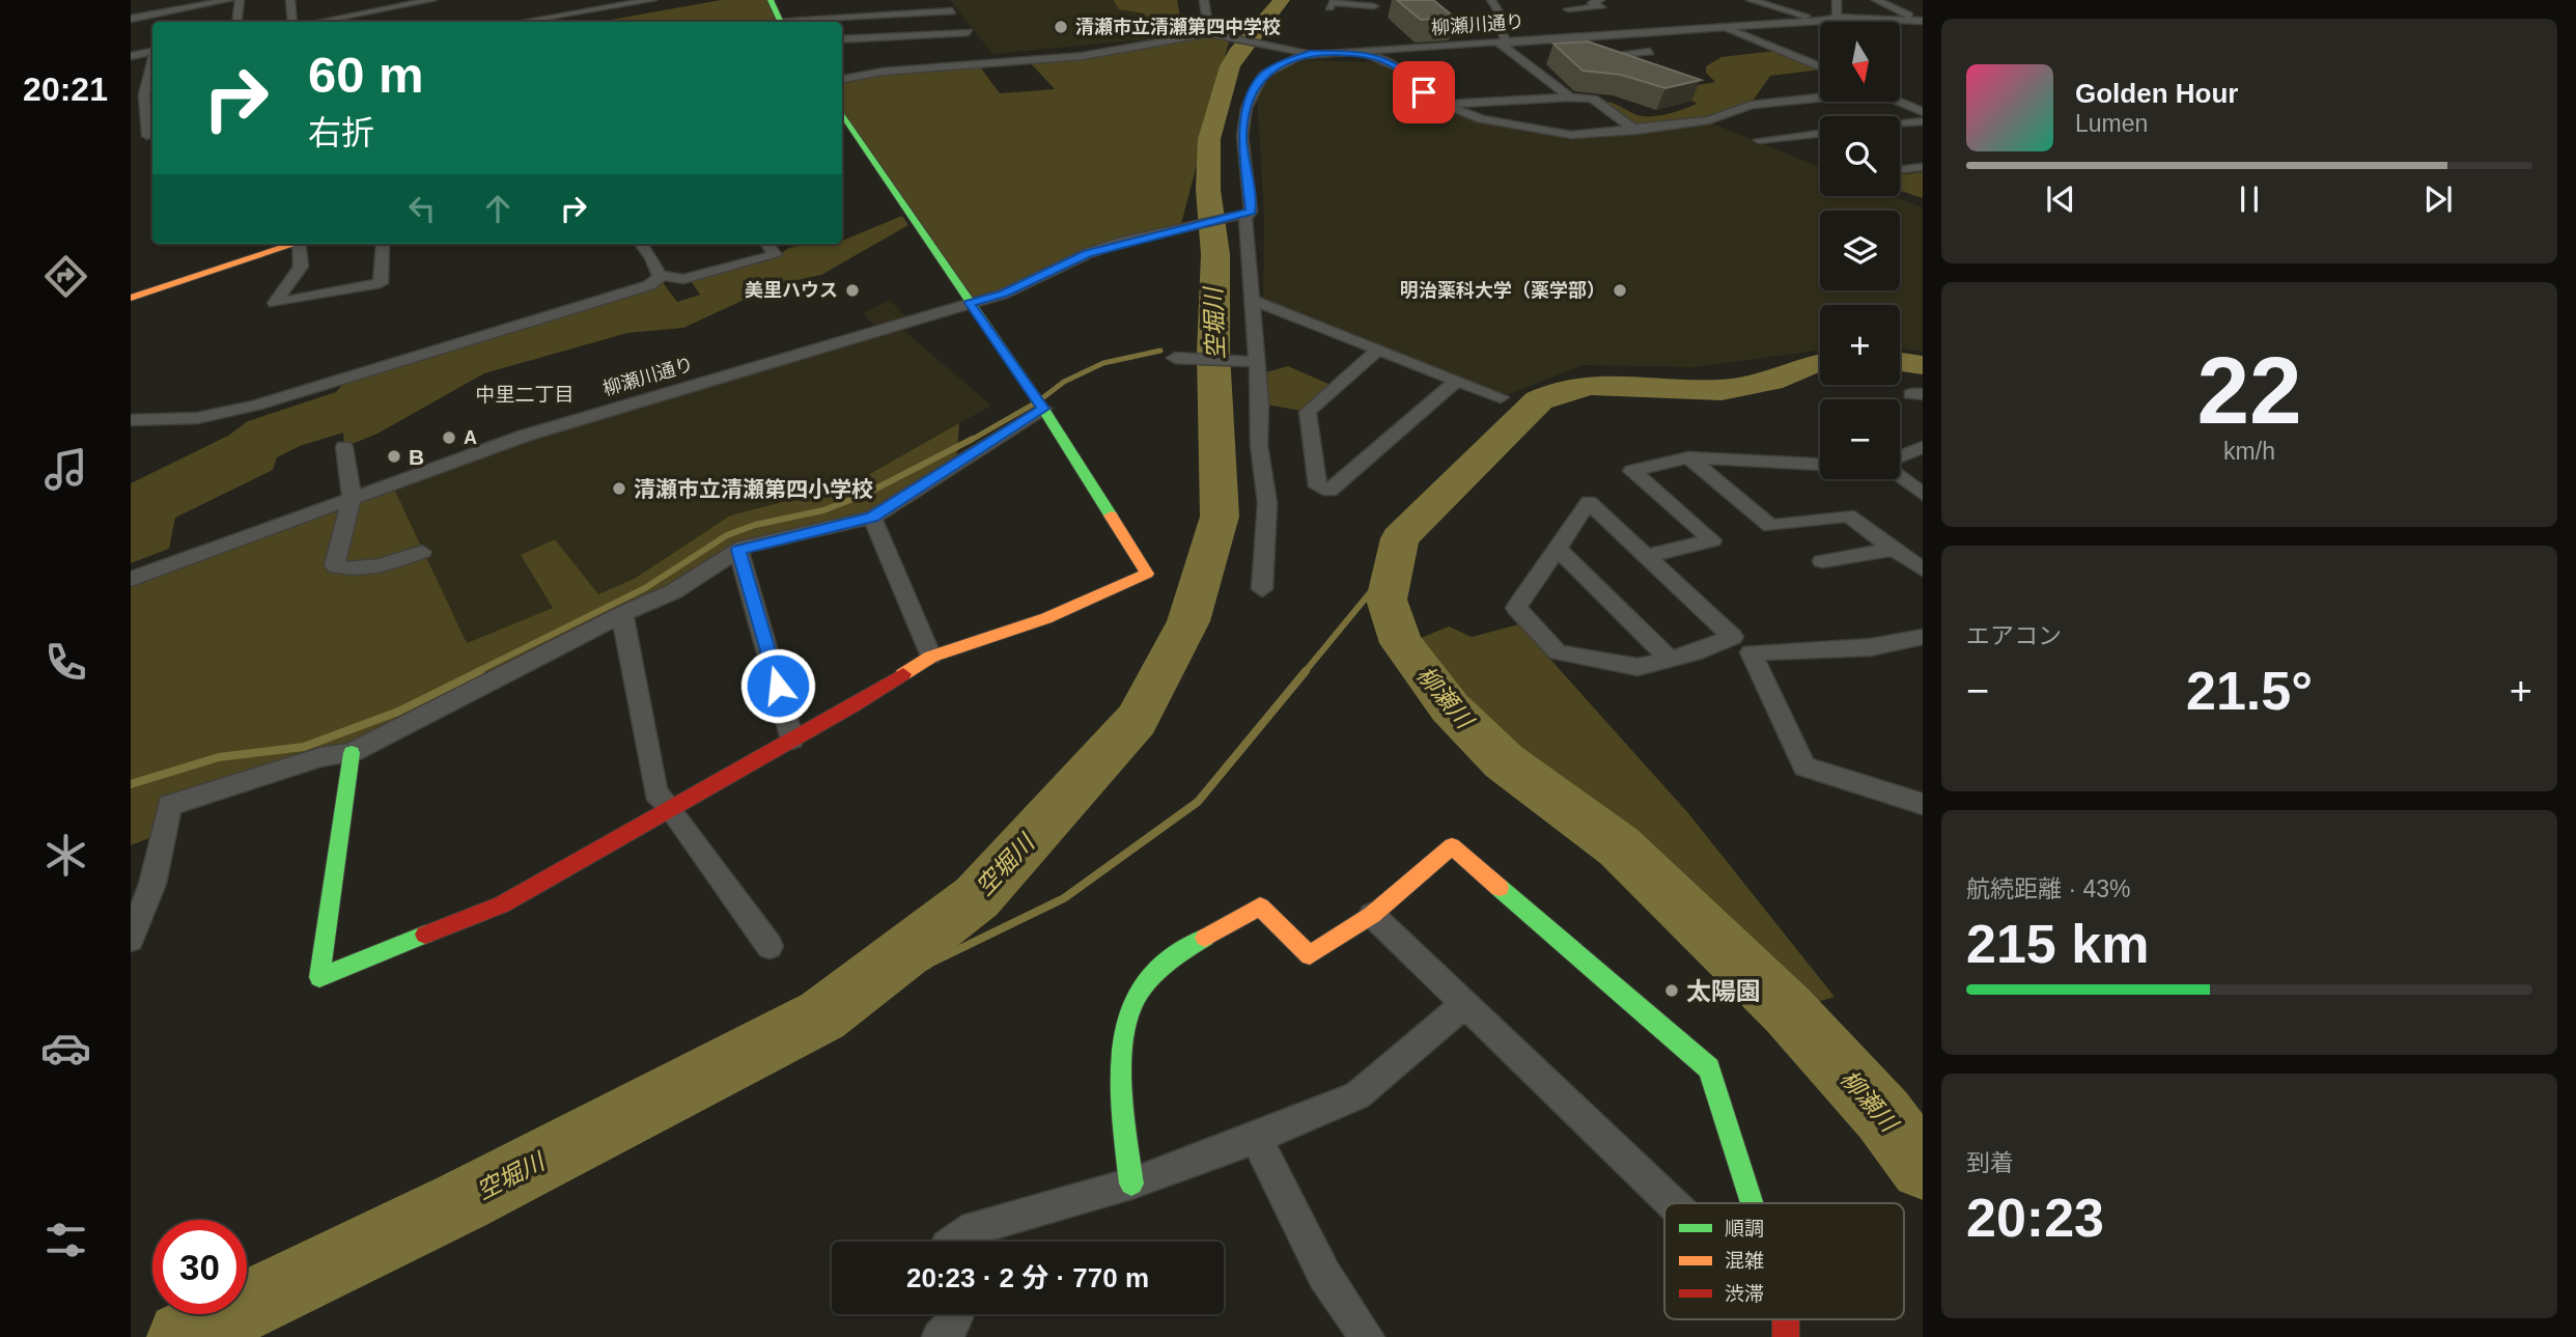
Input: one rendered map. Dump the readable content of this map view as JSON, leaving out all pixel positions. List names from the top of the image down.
{
  "streets": {
    "street": ["柳瀬川通り"]
  },
  "districts": ["中里二丁目"],
  "water": ["空堀川", "柳瀬川"],
  "places": [
    "清瀬市立清瀬第四中学校",
    "美里ハウス",
    "明治薬科大学（薬学部）",
    "A",
    "B",
    "清瀬市立清瀬第四小学校",
    "太陽園"
  ],
  "legend": ["順調", "混雑", "渋滞"],
  "north": "bottom",
  "page": {
    "tabs": "20:21",
    "map_buttons": ["+", "−"],
    "turn": ["60 m", "右折"],
    "song": ["Golden Hour", "Lumen"],
    "tile": [
      ["22", "km/h"],
      "エアコン",
      ["航続距離 · 43%", "215 km"],
      ["到着", "20:23"]
    ],
    "heat": ["−", "21.5°", "+"],
    "limit": "30",
    "trip": "20:23 · 2 分 · 770 m"
  }
}
